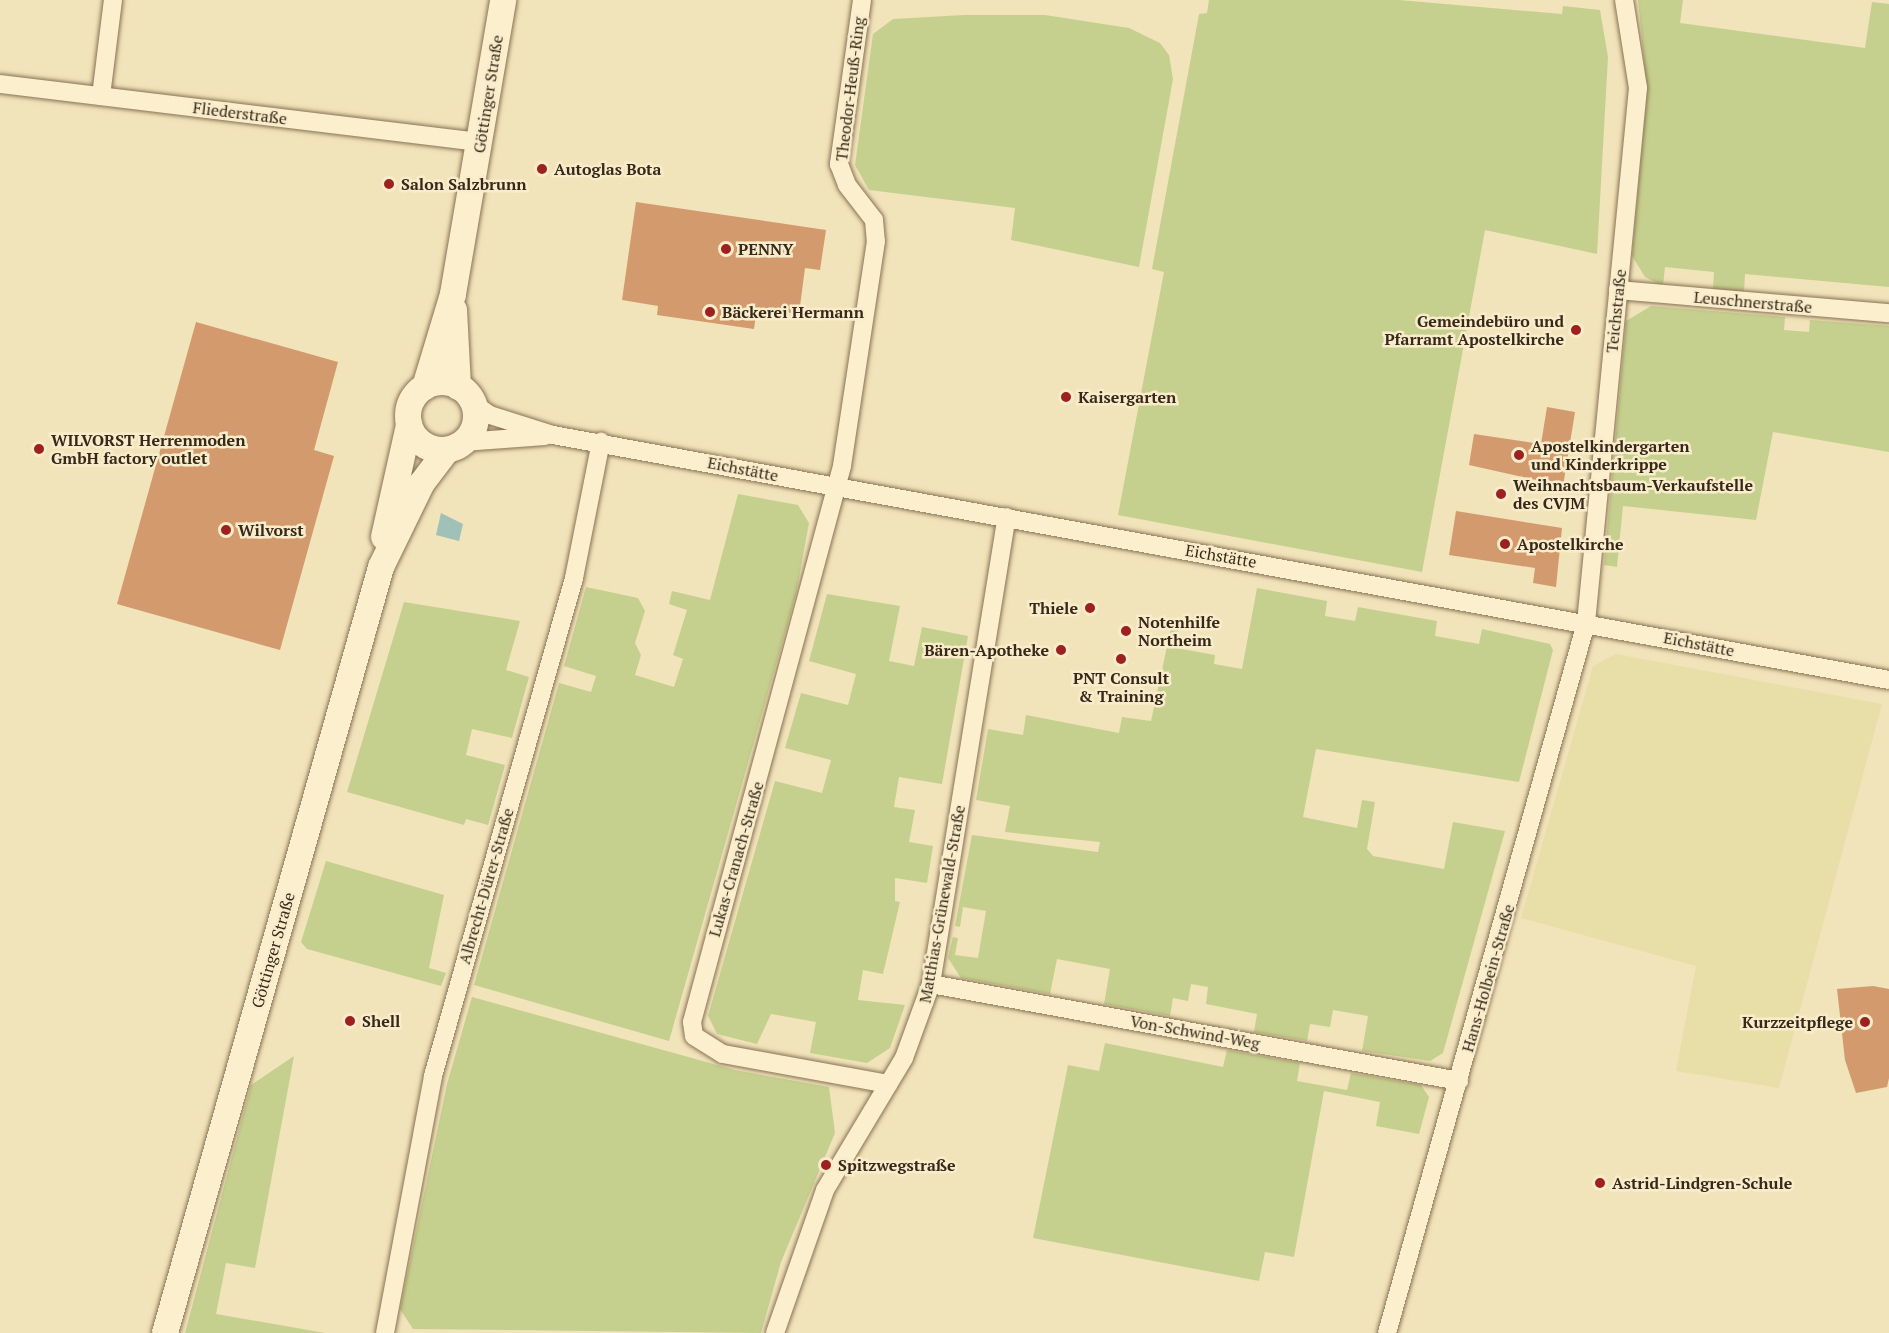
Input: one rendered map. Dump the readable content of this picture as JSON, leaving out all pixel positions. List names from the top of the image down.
{
  "streets": {
    "main road": ["Göttinger Straße"],
    "street": [
      "Theodor-Heuß-Ring",
      "Fliederstraße",
      "Leuschnerstraße",
      "Teichstraße",
      "Eichstätte",
      "Lukas-Cranach-Straße",
      "Albrecht-Dürer-Straße",
      "Matthias-Grünewald-Straße",
      "Hans-Holbein-Straße",
      "Von-Schwind-Weg"
    ]
  },
  "crossings": [
    ["Theodor-Heuß-Ring", "Eichstätte"],
    ["Theodor-Heuß-Ring", "Lukas-Cranach-Straße"],
    ["Göttinger Straße", "Fliederstraße"],
    ["Göttinger Straße", "Eichstätte"],
    ["Leuschnerstraße", "Teichstraße"],
    ["Teichstraße", "Eichstätte"],
    ["Teichstraße", "Hans-Holbein-Straße"],
    ["Eichstätte", "Lukas-Cranach-Straße"],
    ["Eichstätte", "Albrecht-Dürer-Straße"],
    ["Eichstätte", "Matthias-Grünewald-Straße"],
    ["Eichstätte", "Hans-Holbein-Straße"],
    ["Lukas-Cranach-Straße", "Matthias-Grünewald-Straße"],
    ["Matthias-Grünewald-Straße", "Von-Schwind-Weg"],
    ["Hans-Holbein-Straße", "Von-Schwind-Weg"]
  ],
  "places": [
    "Autoglas Bota",
    "Salon Salzbrunn",
    "PENNY",
    "Bäckerei Hermann",
    "Gemeindebüro und Pfarramt Apostelkirche",
    "Kaisergarten",
    "WILVORST Herrenmoden GmbH factory outlet",
    "Apostelkindergarten und Kinderkrippe",
    "Weihnachtsbaum-Verkaufstelle des CVJM",
    "Wilvorst",
    "Apostelkirche",
    "Thiele",
    "Notenhilfe Northeim",
    "Bären-Apotheke",
    "PNT Consult & Training",
    "Shell",
    "Kurzzeitpflege",
    "Spitzwegstraße",
    "Astrid-Lindgren-Schule"
  ]
}
